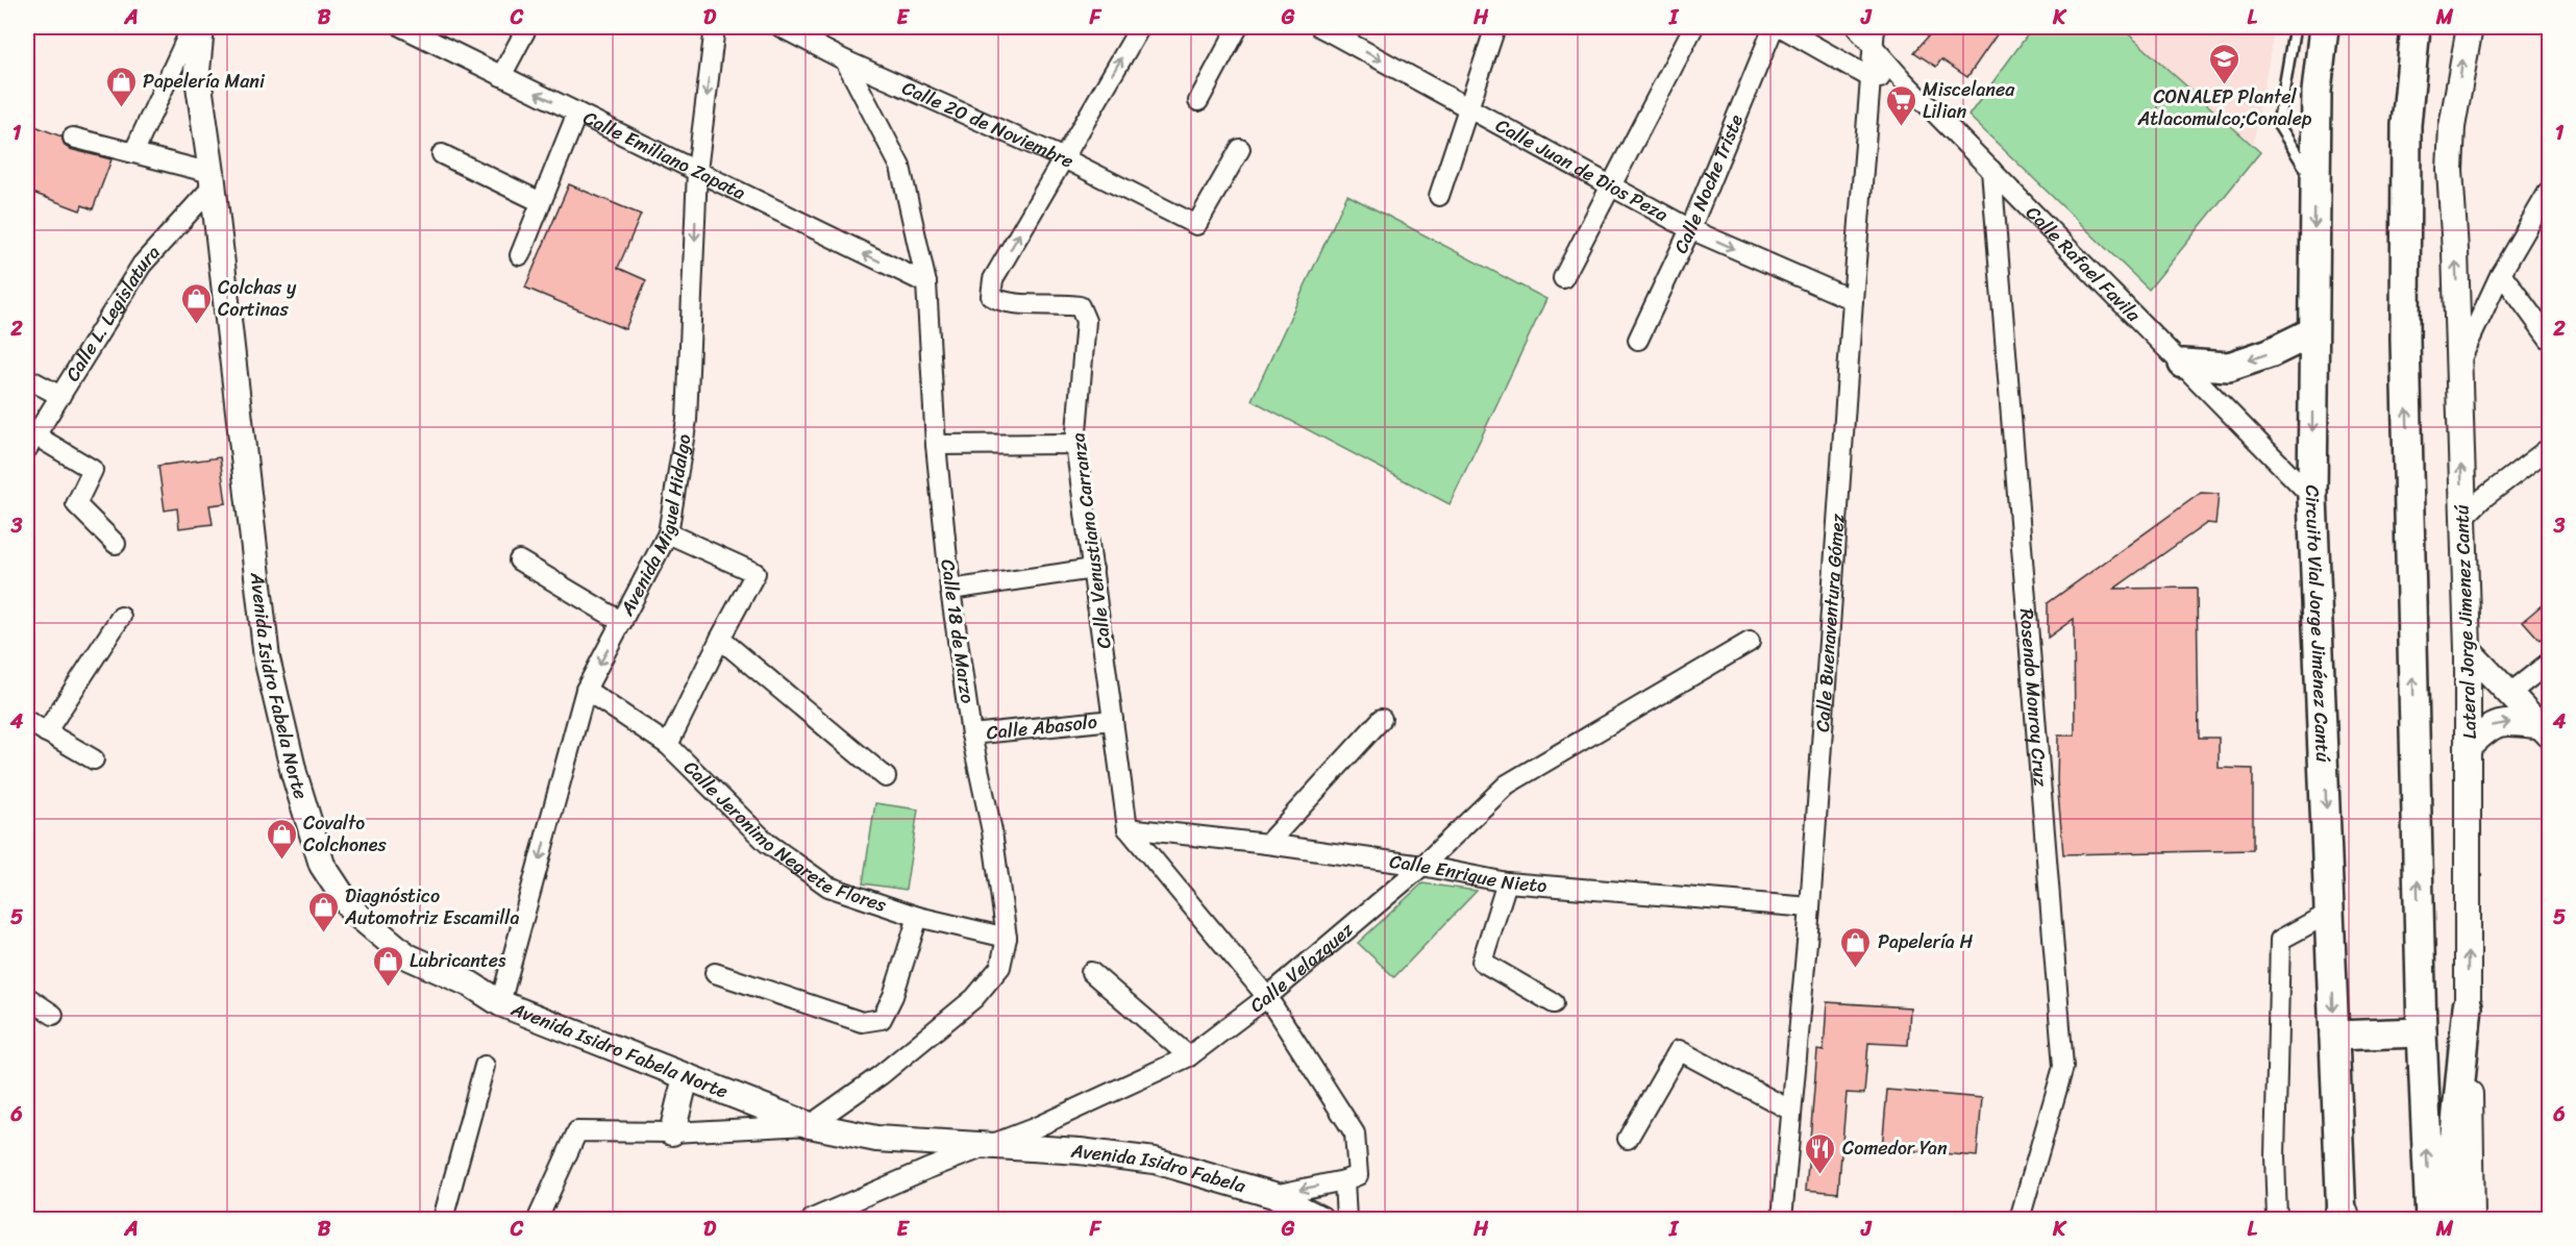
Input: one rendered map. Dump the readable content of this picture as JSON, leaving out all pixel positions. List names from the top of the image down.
{
  "streets": {
    "main road": [
      "Lateral Jorge Jimenez Cantú",
      "Circuito Vial Jorge Jiménez Cantú",
      "Avenida Isidro Fabela Norte",
      "Avenida Isidro Fabela"
    ],
    "street": [
      "Calle 20 de Noviembre",
      "Calle Emiliano Zapata",
      "Calle Juan de Dios Peza",
      "Calle Noche Triste",
      "Calle Rafael Favila",
      "Calle L. Legislatura",
      "Avenida Miguel Hidalgo",
      "Calle Venustiano Carranza",
      "Calle Buenaventura Gómez",
      "Calle 18 de Marzo",
      "Rosendo Monroy Cruz",
      "Calle Abasolo",
      "Calle Jeronimo Negrete Flores",
      "Calle Enrique Nieto",
      "Calle Velazquez"
    ]
  },
  "crossings": [
    ["Calle 20 de Noviembre", "Calle Venustiano Carranza"],
    ["Calle 20 de Noviembre", "Calle 18 de Marzo"],
    ["Calle Emiliano Zapata", "Avenida Miguel Hidalgo"],
    ["Calle Emiliano Zapata", "Calle 18 de Marzo"],
    ["Calle Juan de Dios Peza", "Calle Noche Triste"],
    ["Calle Juan de Dios Peza", "Calle Buenaventura Gómez"],
    ["Calle Rafael Favila", "Calle Buenaventura Gómez"],
    ["Calle Rafael Favila", "Circuito Vial Jorge Jiménez Cantú"],
    ["Calle Rafael Favila", "Rosendo Monroy Cruz"],
    ["Calle L. Legislatura", "Avenida Isidro Fabela Norte"],
    ["Avenida Miguel Hidalgo", "Avenida Isidro Fabela Norte"],
    ["Avenida Miguel Hidalgo", "Calle Jeronimo Negrete Flores"],
    ["Calle Venustiano Carranza", "Calle Abasolo"],
    ["Calle Venustiano Carranza", "Calle Enrique Nieto"],
    ["Calle Buenaventura Gómez", "Calle Enrique Nieto"],
    ["Calle 18 de Marzo", "Avenida Isidro Fabela Norte"],
    ["Calle 18 de Marzo", "Calle Abasolo"],
    ["Calle 18 de Marzo", "Calle Jeronimo Negrete Flores"],
    ["Avenida Isidro Fabela Norte", "Calle Velazquez"],
    ["Avenida Isidro Fabela Norte", "Avenida Isidro Fabela"],
    ["Calle Enrique Nieto", "Calle Velazquez"],
    ["Calle Velazquez", "Avenida Isidro Fabela"]
  ],
  "one_way": ["Calle Emiliano Zapata", "Calle Juan de Dios Peza", "Avenida Miguel Hidalgo"],
  "places": {
    "school or university": ["CONALEP Plantel Atlacomulco;Conalep"],
    "shop": [
      "Papelería Mani",
      "Colchas y Cortinas",
      "Covalto Colchones",
      "Diagnóstico Automotriz Escamilla",
      "Papelería H",
      "Lubricantes"
    ],
    "supermarket": ["Miscelanea Lilian"],
    "restaurant": ["Comedor Yan"]
  },
  "grid": {
    "columns": [
      "A",
      "B",
      "C",
      "D",
      "E",
      "F",
      "G",
      "H",
      "I",
      "J",
      "K",
      "L",
      "M"
    ],
    "rows": [
      "1",
      "2",
      "3",
      "4",
      "5",
      "6"
    ]
  }
}
